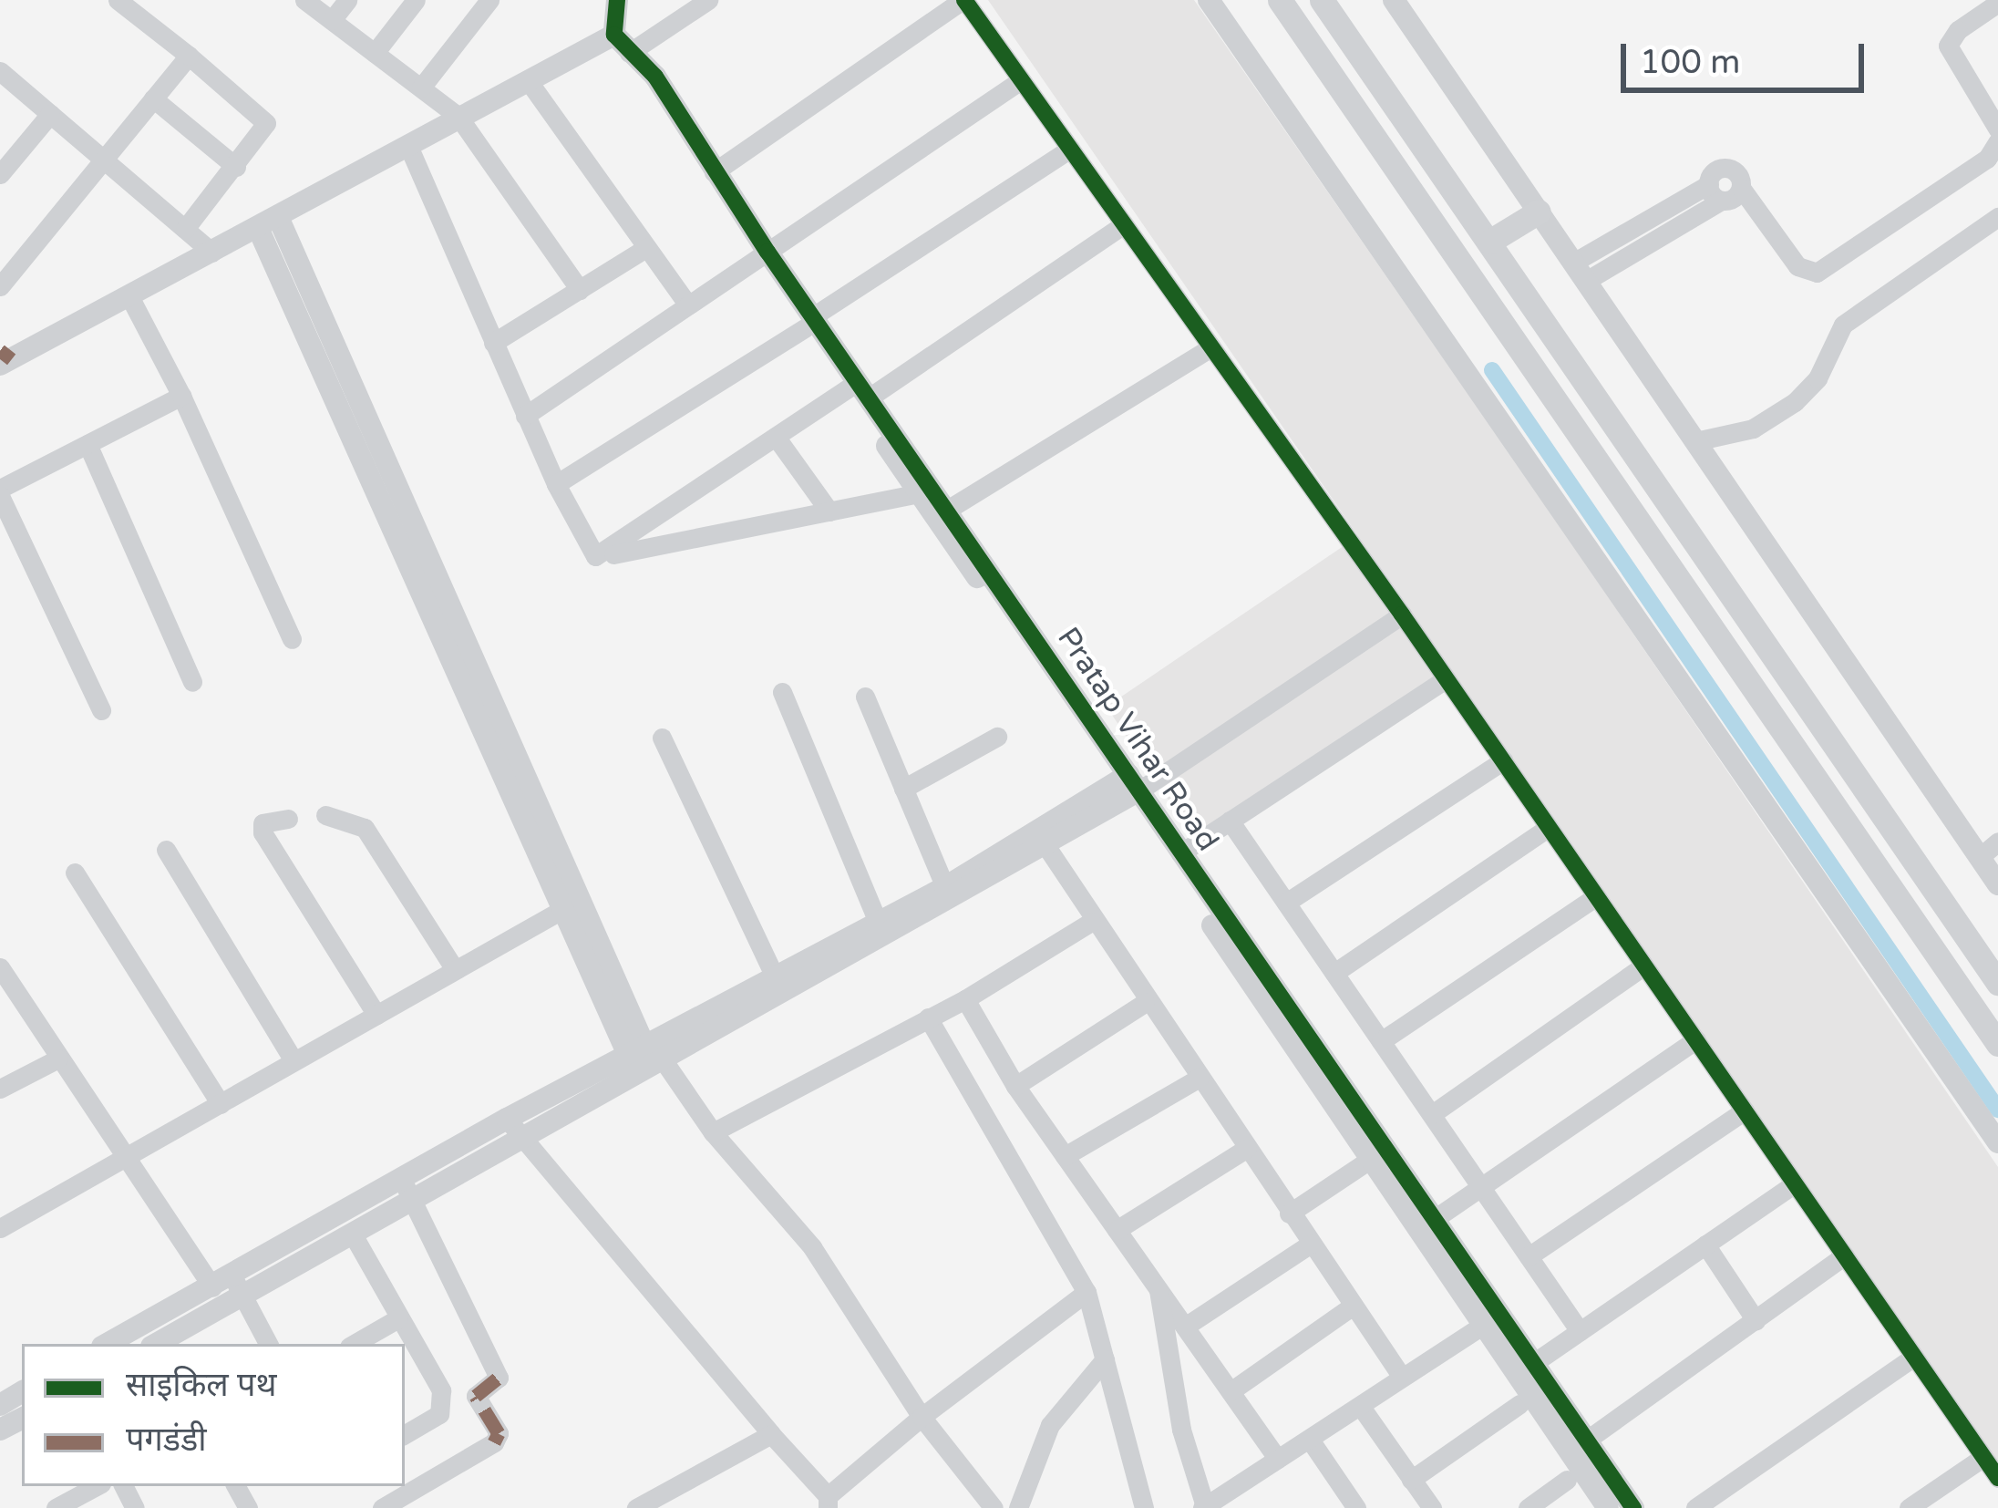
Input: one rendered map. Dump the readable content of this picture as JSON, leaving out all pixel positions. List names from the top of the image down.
{
  "streets": {
    "street": ["Pratap Vihar Road"]
  },
  "legend": ["साइकिल पथ", "पगडंडी"],
  "scale_bar": "100 m"
}
